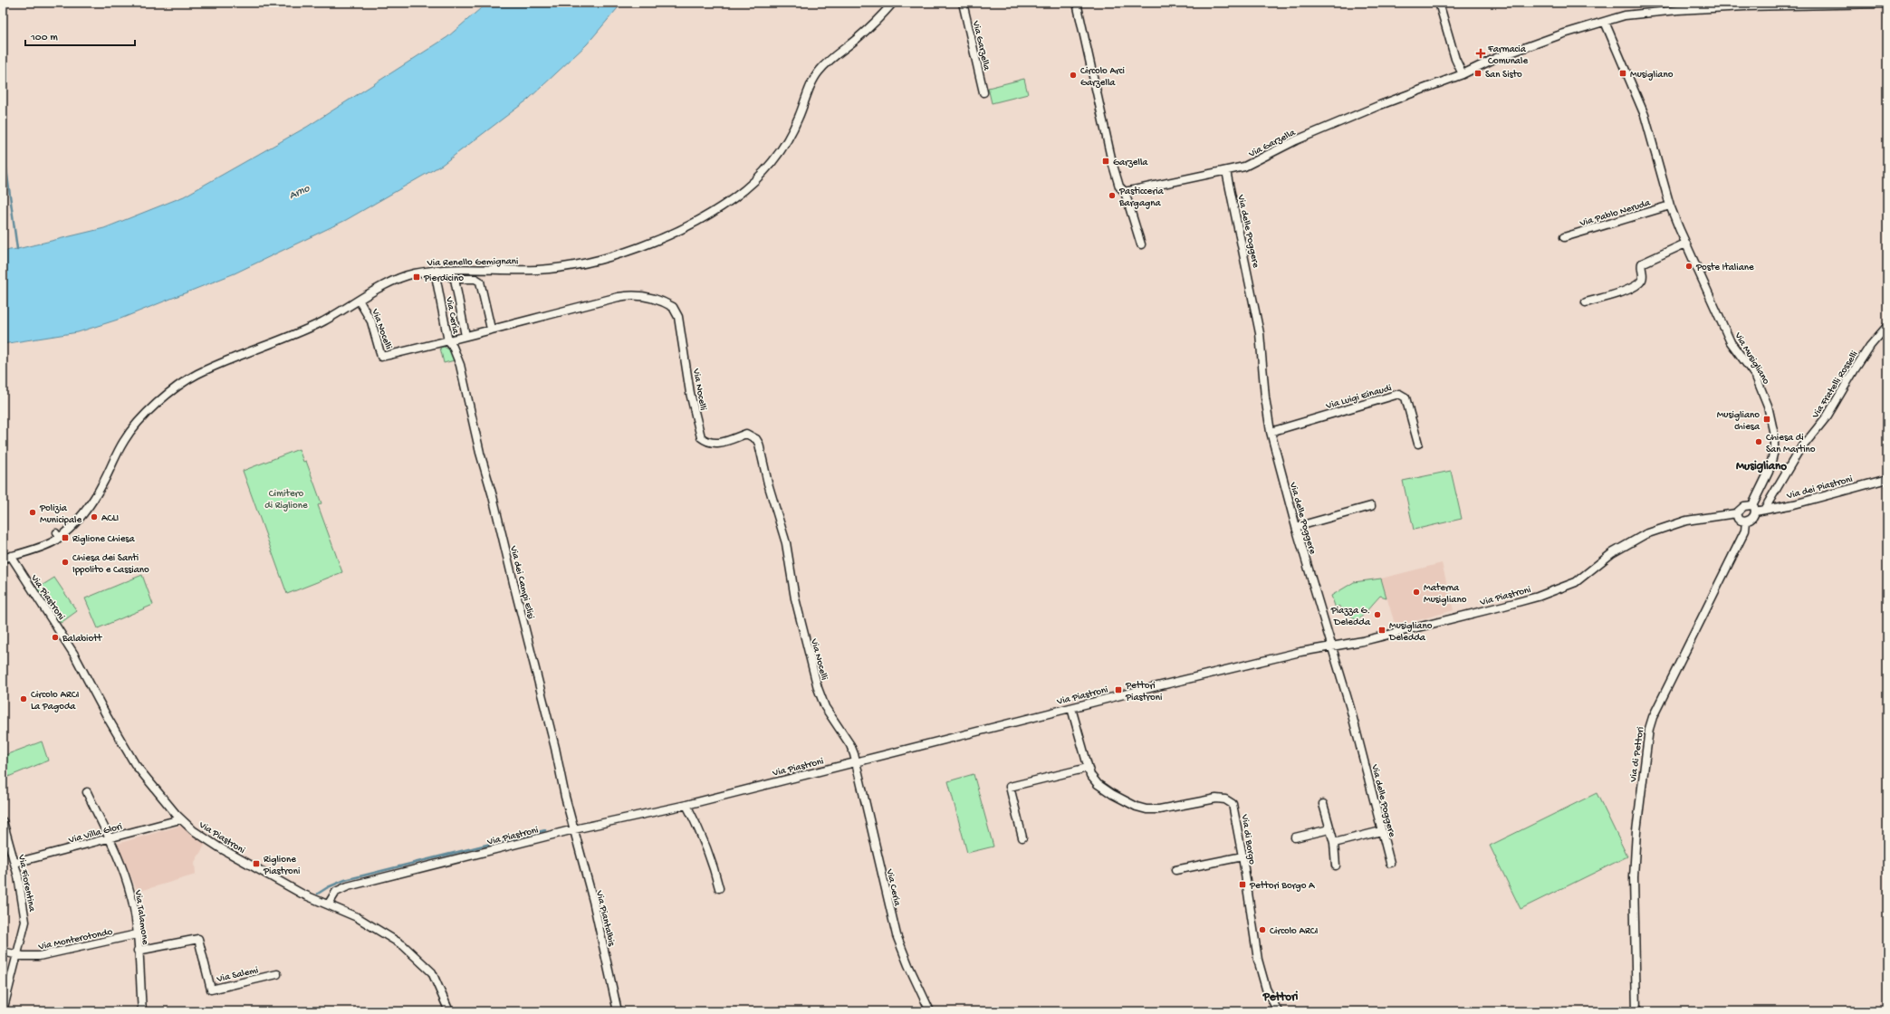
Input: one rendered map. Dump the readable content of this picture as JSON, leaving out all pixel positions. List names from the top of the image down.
{
  "streets": {
    "street": [
      "Via Garzella",
      "Via Pablo Neruda",
      "Via delle Poggere",
      "Via Renello Gemignani",
      "Via Ceria",
      "Via Nocelli",
      "Via Musigliano",
      "Via Fratelli Rosselli",
      "Via Luigi Einaudi",
      "Via dei Piastroni",
      "Via dei Campi Elisi",
      "Via Piastroni",
      "Via di Pettori",
      "Via Villa Glori",
      "Via di Borgo",
      "Via Fiorentina",
      "Via Talamone",
      "Via Piantalbis",
      "Via Monterotondo",
      "Via Salemi"
    ]
  },
  "crossings": [
    ["Via Garzella", "Via delle Poggere"],
    ["Via Garzella", "Via Musigliano"],
    ["Via Pablo Neruda", "Via Musigliano"],
    ["Via delle Poggere", "Via Luigi Einaudi"],
    ["Via delle Poggere", "Via Piastroni"],
    ["Via Renello Gemignani", "Via Ceria"],
    ["Via Renello Gemignani", "Via Nocelli"],
    ["Via Renello Gemignani", "Via Piastroni"],
    ["Via Ceria", "Via Nocelli"],
    ["Via Ceria", "Via dei Campi Elisi"],
    ["Via Ceria", "Via Piastroni"],
    ["Via Nocelli", "Via dei Campi Elisi"],
    ["Via Nocelli", "Via Piastroni"],
    ["Via Musigliano", "Via dei Piastroni"],
    ["Via Musigliano", "Via Piastroni"],
    ["Via Musigliano", "Via di Pettori"],
    ["Via Fratelli Rosselli", "Via dei Piastroni"],
    ["Via dei Piastroni", "Via Piastroni"],
    ["Via dei Piastroni", "Via di Pettori"],
    ["Via dei Campi Elisi", "Via Piastroni"],
    ["Via dei Campi Elisi", "Via Piantalbis"],
    ["Via Piastroni", "Via di Pettori"],
    ["Via Piastroni", "Via Villa Glori"],
    ["Via Piastroni", "Via di Borgo"],
    ["Via Piastroni", "Via Piantalbis"],
    ["Via Villa Glori", "Via Fiorentina"],
    ["Via Villa Glori", "Via Talamone"],
    ["Via Fiorentina", "Via Monterotondo"],
    ["Via Talamone", "Via Monterotondo"],
    ["Via Talamone", "Via Salemi"]
  ],
  "districts": ["Musigliano", "Pettori"],
  "water": ["Arno"],
  "parks": ["Cimitero di Riglione"],
  "places": {
    "health": ["Farmacia Comunale"],
    "transit": [
      "San Sisto",
      "Musigliano",
      "Garzella",
      "Pierdicino",
      "Musigliano chiesa",
      "Riglione Chiesa",
      "Musigliano Deledda",
      "Pettori Piastroni",
      "Riglione Piastroni",
      "Pettori Borgo A"
    ],
    "other": [
      "Circolo Arci Garzella",
      "Pasticceria Bargagna",
      "Poste Italiane",
      "Chiesa di San Martino",
      "Polizia Municipale",
      "ACLI",
      "Chiesa dei Santi Ippolito e Cassiano",
      "Materna Musigliano",
      "Piazza G. Deledda",
      "Balabiott",
      "Circolo ARCI La Pagoda",
      "Circolo ARCI"
    ]
  },
  "scale_bar": "100 m"
}
